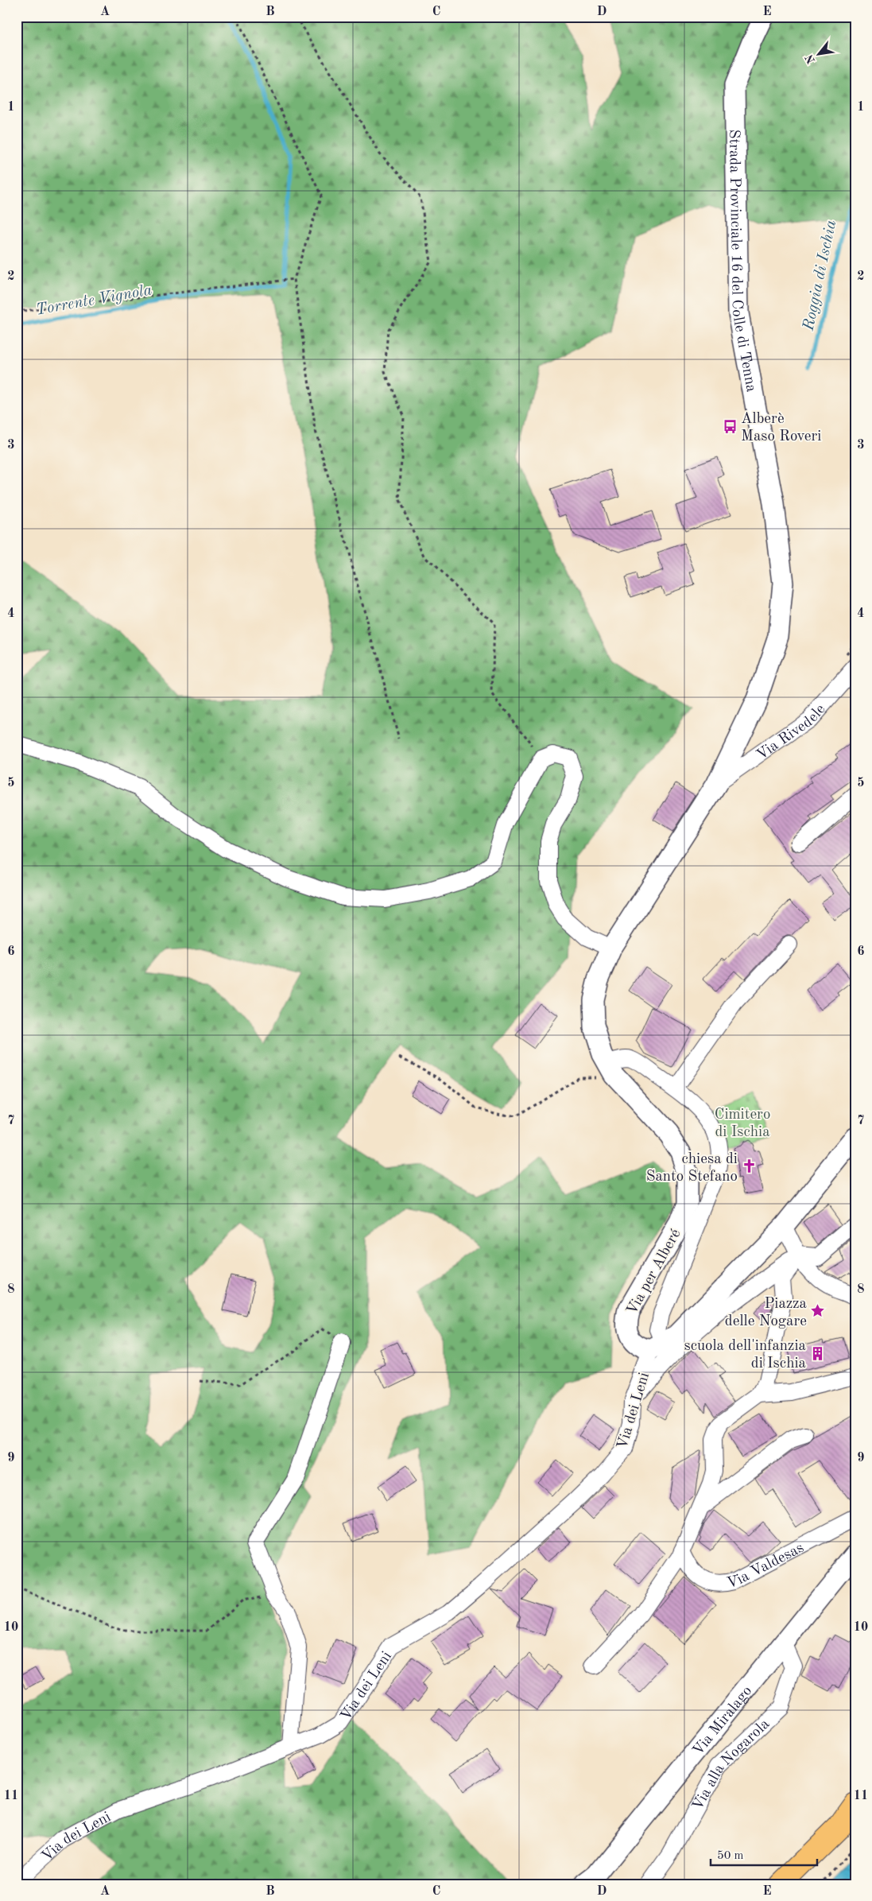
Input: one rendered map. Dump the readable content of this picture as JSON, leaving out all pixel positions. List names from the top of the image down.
{
  "streets": {
    "street": [
      "Strada Provinciale 16 del Colle di Tenna",
      "Via Rivedele",
      "Via per Alberé",
      "Via dei Leni",
      "Via Valdesas",
      "Via Miralago",
      "Via alla Nogarola"
    ]
  },
  "crossings": [
    ["Strada Provinciale 16 del Colle di Tenna", "Via Rivedele"],
    ["Strada Provinciale 16 del Colle di Tenna", "Via per Alberé"],
    ["Via per Alberé", "Via dei Leni"],
    ["Via Miralago", "Via alla Nogarola"]
  ],
  "water": ["Roggia di Ischia", "Torrente Vignola"],
  "parks": ["Cimitero di Ischia"],
  "places": {
    "bus stop": ["Alberè Maso Roveri"],
    "church": ["chiesa di Santo Stefano"],
    "place": ["Piazza delle Nogare"],
    "building": ["scuola dell'infanzia di Ischia"]
  },
  "scale_bar": "50 m",
  "north": "bottom left",
  "grid": {
    "columns": [
      "A",
      "B",
      "C",
      "D",
      "E"
    ],
    "rows": [
      "1",
      "2",
      "3",
      "4",
      "5",
      "6",
      "7",
      "8",
      "9",
      "10",
      "11"
    ]
  }
}
